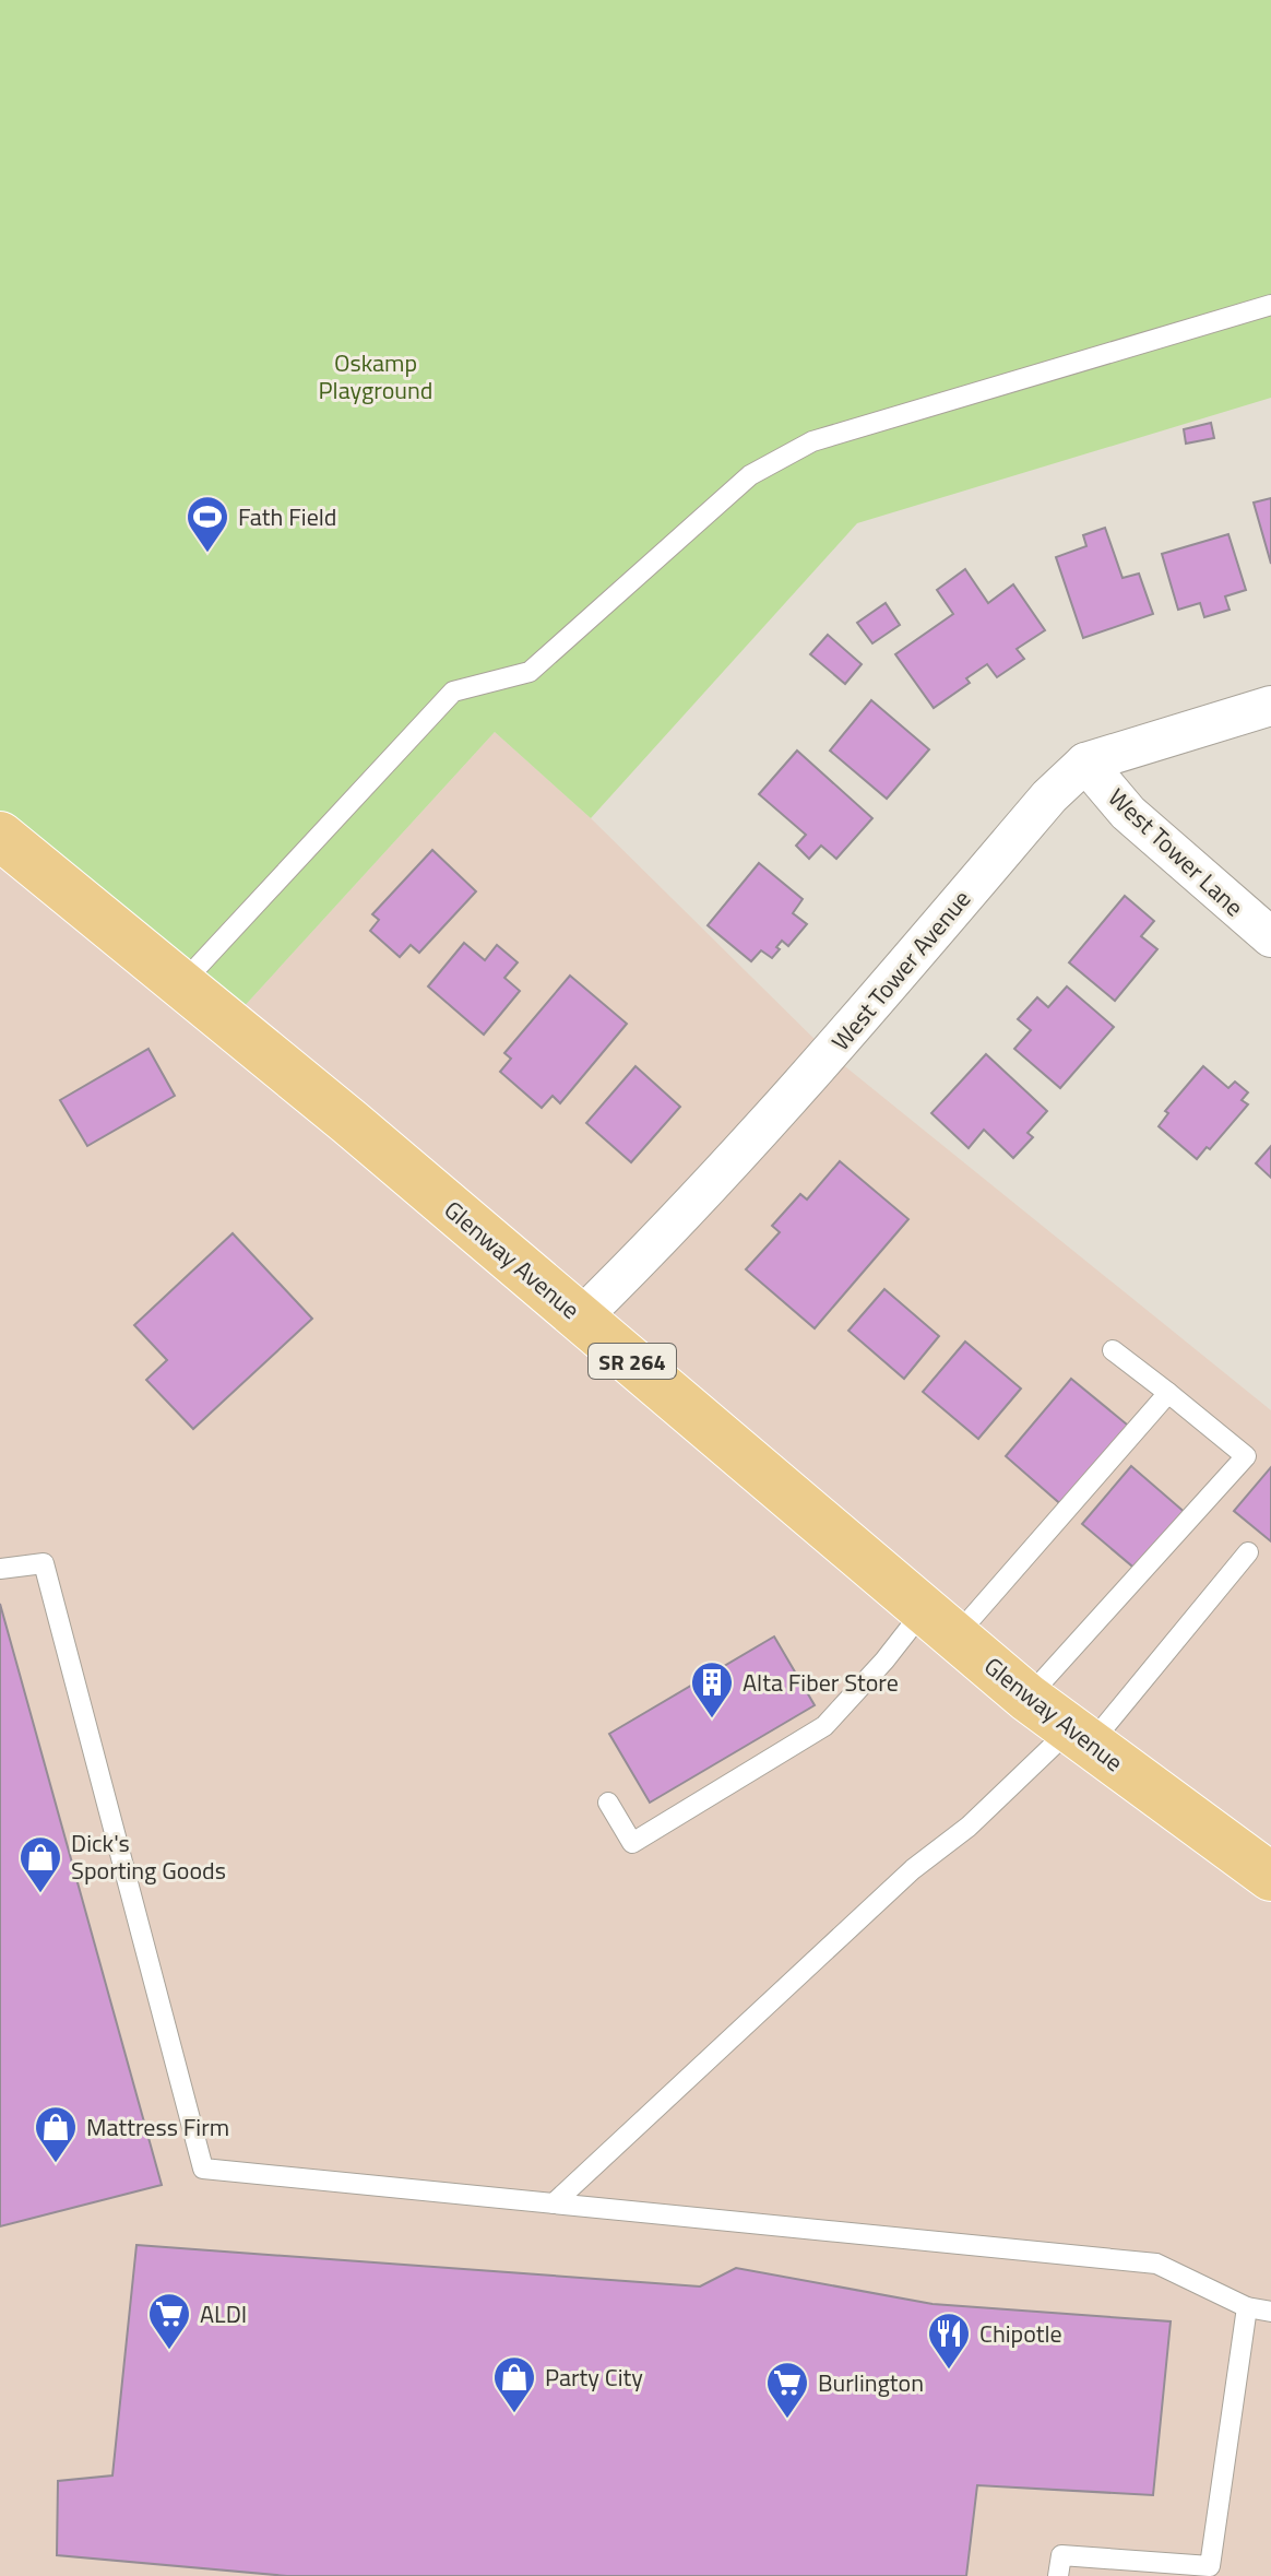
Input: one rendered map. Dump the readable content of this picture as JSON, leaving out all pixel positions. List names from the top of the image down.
{
  "streets": {
    "main road": ["Glenway Avenue", "SR 264"],
    "street": ["West Tower Lane", "West Tower Avenue"]
  },
  "crossings": [
    ["West Tower Lane", "West Tower Avenue"],
    ["West Tower Avenue", "Glenway Avenue"]
  ],
  "parks": ["Oskamp Playground"],
  "places": {
    "sports": ["Fath Field"],
    "building": ["Alta Fiber Store"],
    "shop": ["Dick's Sporting Goods", "Mattress Firm", "Party City"],
    "supermarket": ["ALDI", "Burlington"],
    "restaurant": ["Chipotle"]
  }
}
